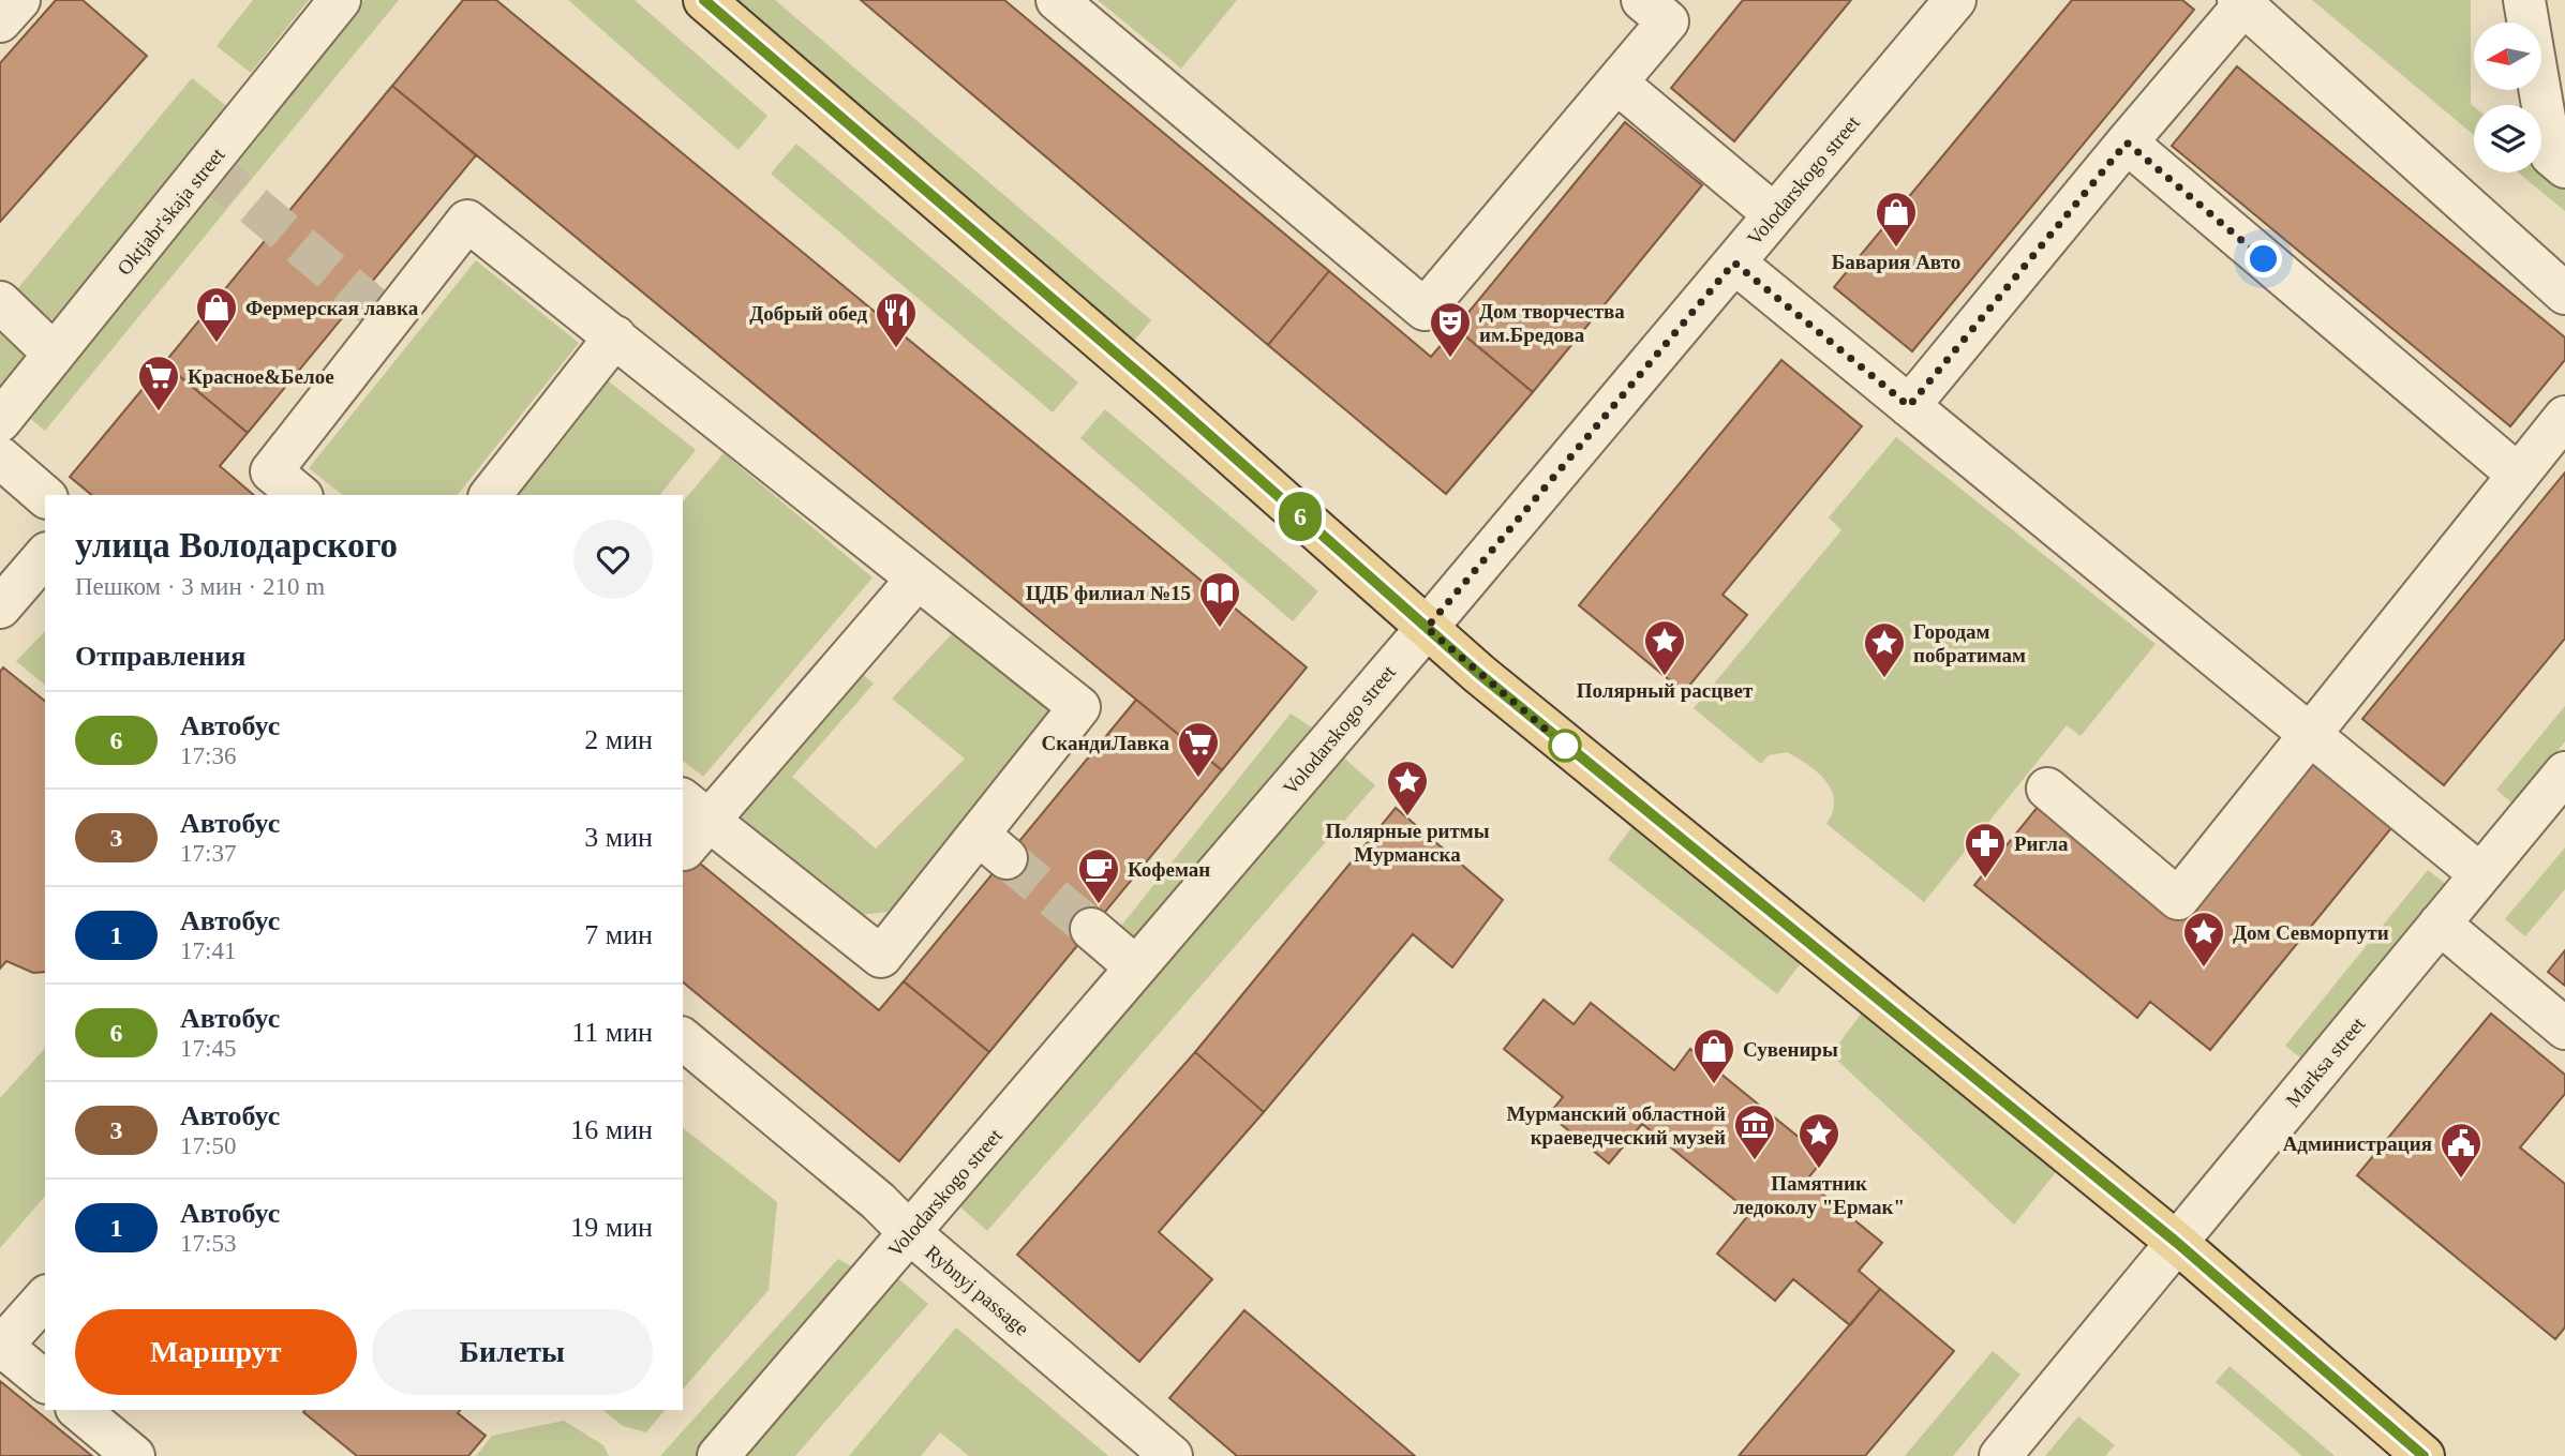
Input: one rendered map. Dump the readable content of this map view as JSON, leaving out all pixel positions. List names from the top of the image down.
{
  "streets": {
    "street": [
      "Volodarskogo street",
      "Oktjabr'skaja street",
      "Marksa street",
      "Rybnyj passage"
    ]
  },
  "crossings": [
    ["Volodarskogo street", "Rybnyj passage"]
  ],
  "places": {
    "shop": ["Бавария Авто", "Фермерская лавка", "Сувениры"],
    "restaurant": ["Добрый обед"],
    "theatre": ["Дом творчества им.Бредова"],
    "supermarket": ["Красное&Белое", "СкандиЛавка"],
    "library": ["ЦДБ филиал №15"],
    "place": [
      "Полярный расцвет",
      "Городам побратимам",
      "Полярные ритмы Мурманска",
      "Дом Севморпути",
      "Памятник ледоколу \"Ермак\""
    ],
    "pharmacy": ["Ригла"],
    "cafe": ["Кофеман"],
    "museum": ["Мурманский областной краеведческий музей"],
    "public building": ["Администрация"]
  },
  "lines": ["bus line 6"],
  "north": "left",
  "page": {
    "on_map": "6",
    "heading": [
      ["улица Володарского", "Пешком · 3 мин · 210 m"],
      "Отправления"
    ],
    "list": [
      {
        "mark": "6",
        "name": "Автобус",
        "note": "17:36",
        "value": "2 мин"
      },
      {
        "mark": "3",
        "name": "Автобус",
        "note": "17:37",
        "value": "3 мин"
      },
      {
        "mark": "1",
        "name": "Автобус",
        "note": "17:41",
        "value": "7 мин"
      },
      {
        "mark": "6",
        "name": "Автобус",
        "note": "17:45",
        "value": "11 мин"
      },
      {
        "mark": "3",
        "name": "Автобус",
        "note": "17:50",
        "value": "16 мин"
      },
      {
        "mark": "1",
        "name": "Автобус",
        "note": "17:53",
        "value": "19 мин"
      }
    ],
    "buttons": ["Маршрут", "Билеты"]
  }
}
